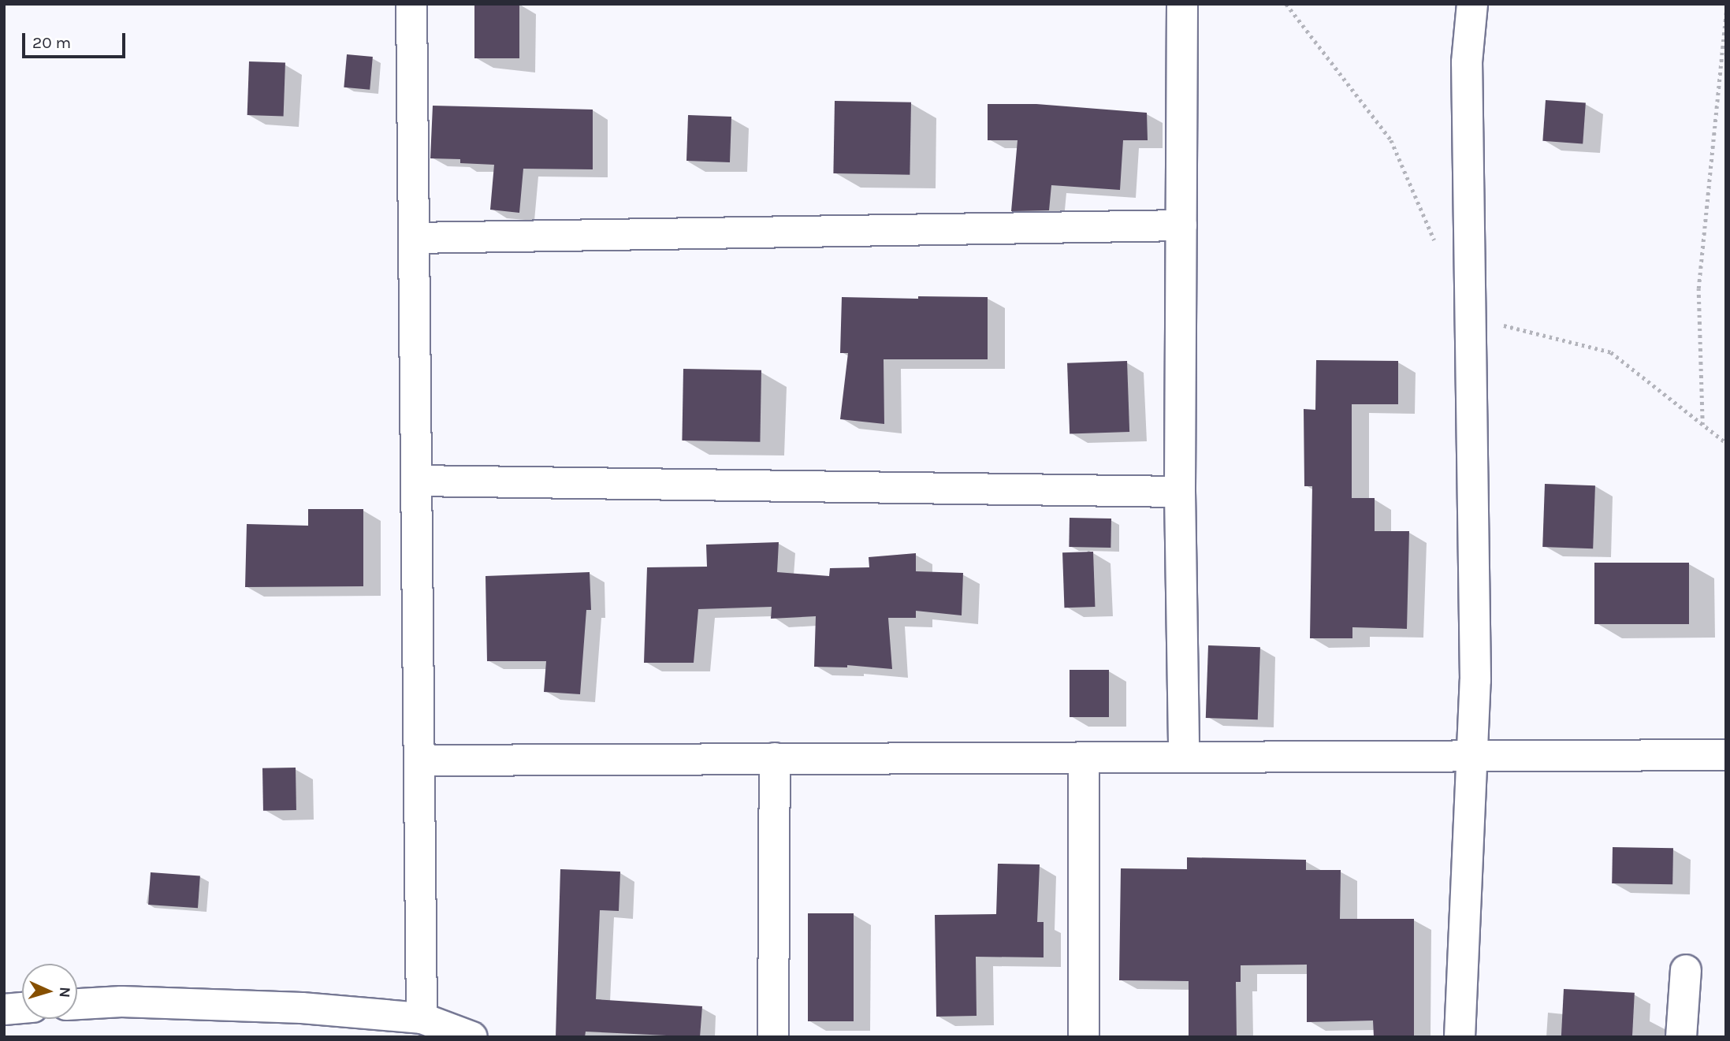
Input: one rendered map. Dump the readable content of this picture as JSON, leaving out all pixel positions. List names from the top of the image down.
{
  "scale_bar": "20 m",
  "north": "right"
}
